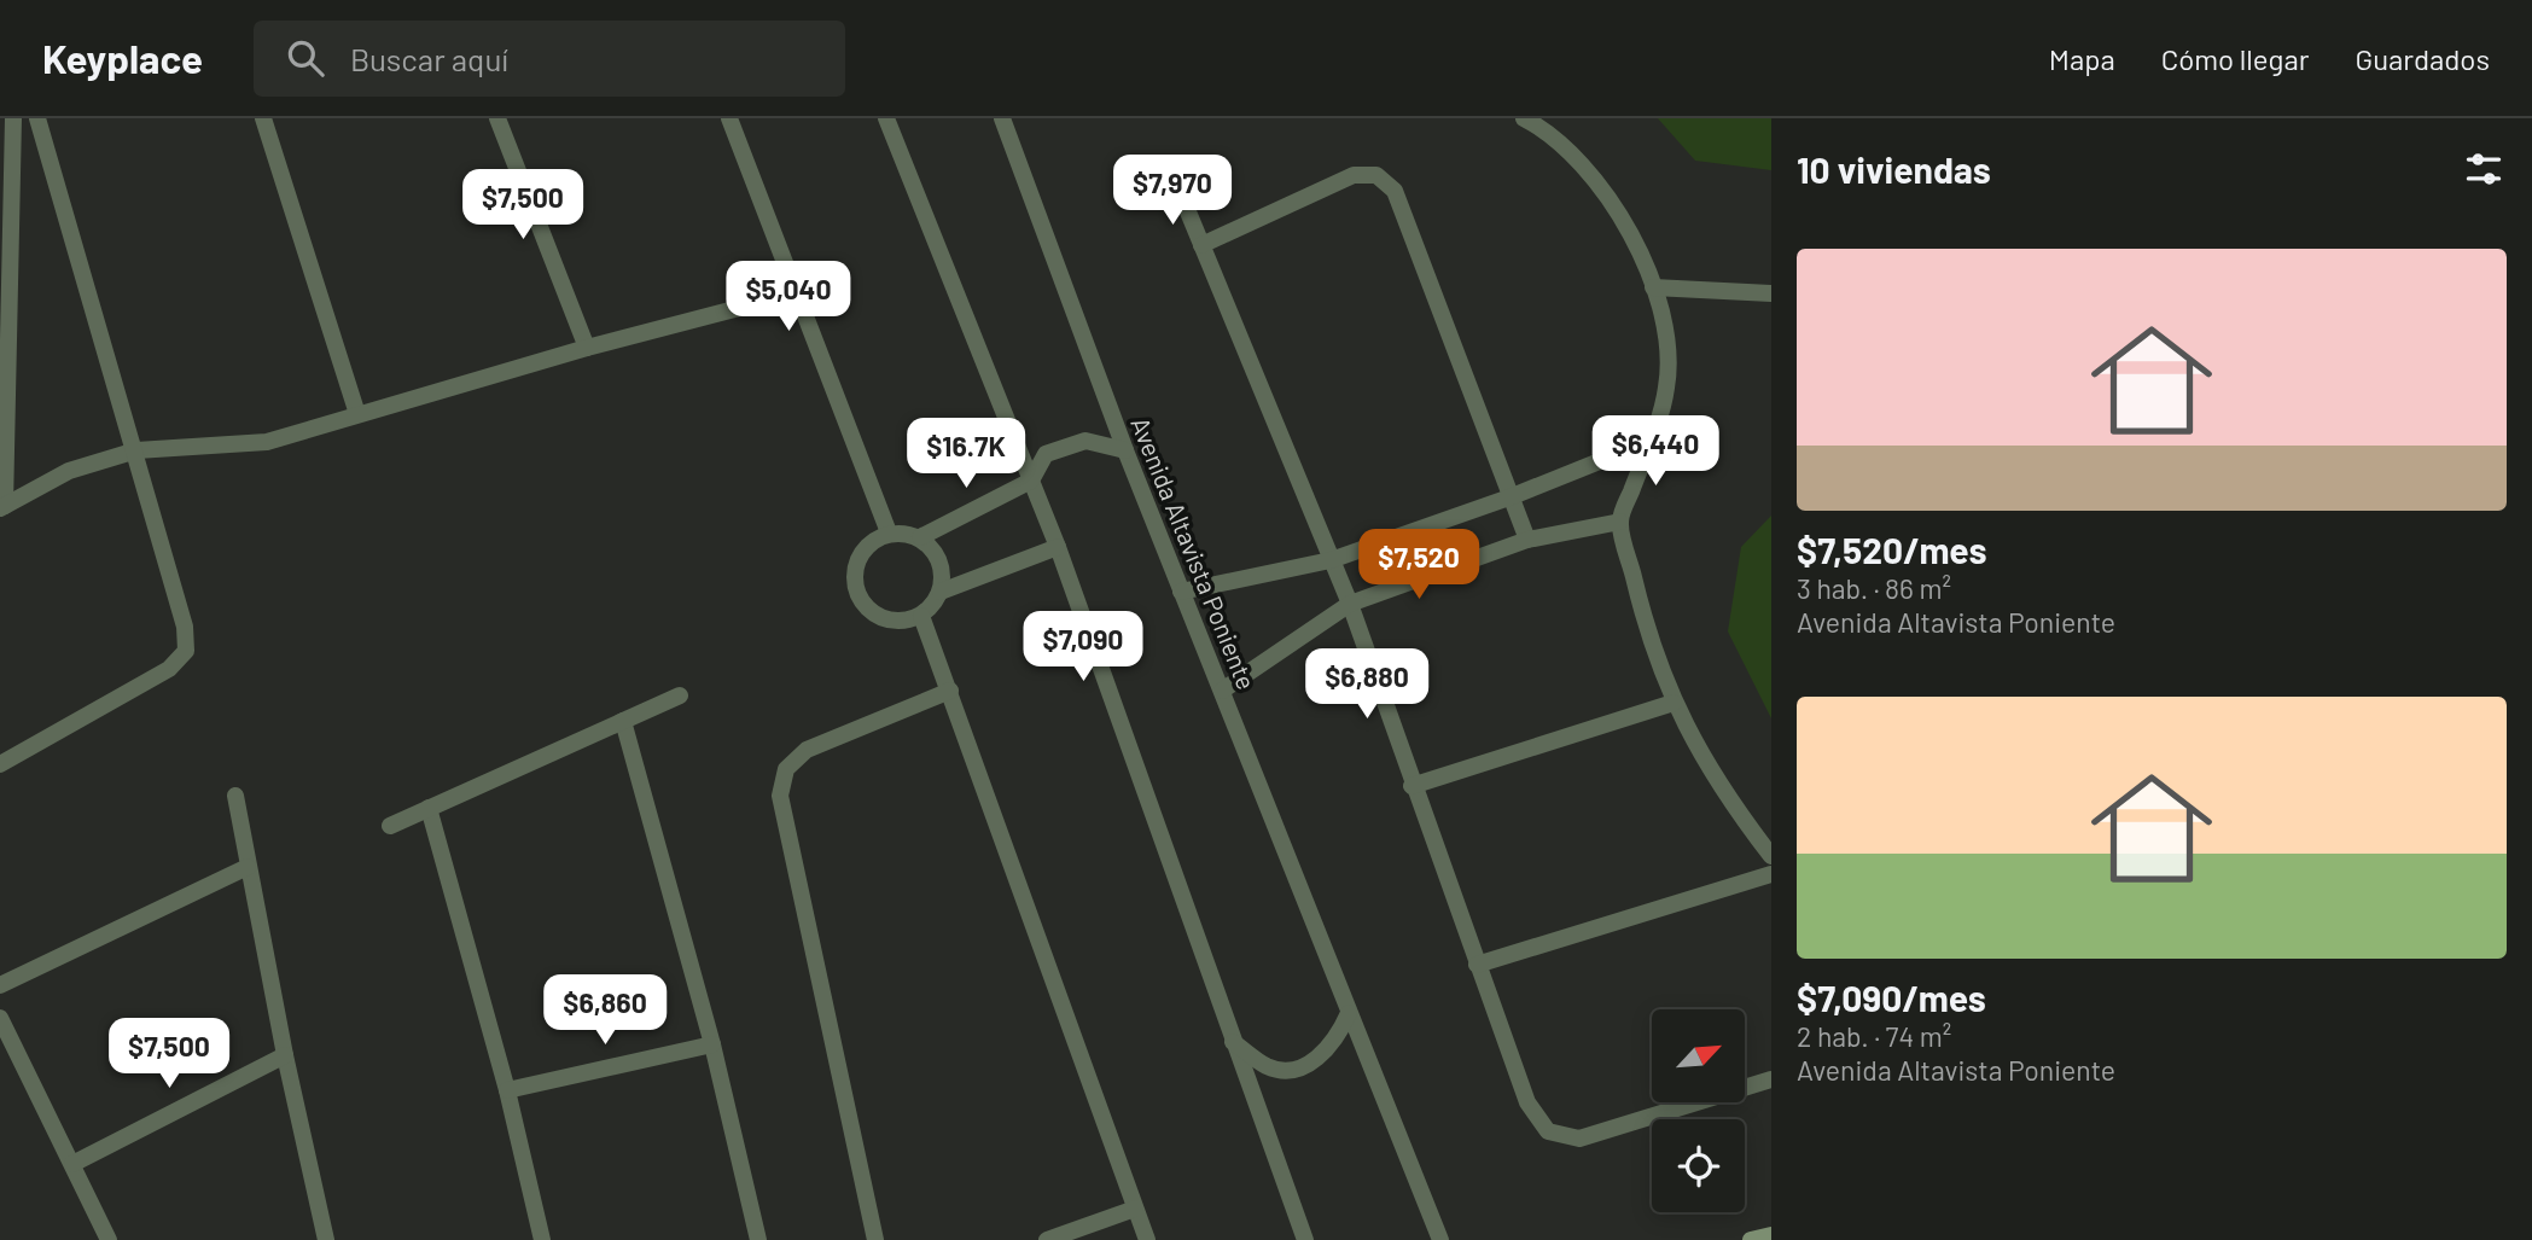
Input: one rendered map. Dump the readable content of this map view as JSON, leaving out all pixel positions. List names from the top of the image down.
{
  "streets": {
    "street": ["Avenida Altavista Poniente"]
  },
  "north": "top right",
  "page": {
    "header": "Keyplace",
    "search": "Buscar aquí",
    "nav": ["Mapa", "Cómo llegar", "Guardados"],
    "heading": "10 viviendas",
    "price": [
      "$7,970",
      "$7,500",
      "$5,040",
      "$6,440",
      "$16.7K",
      "$7,520",
      "$7,090",
      "$6,880",
      "$6,860",
      "$7,500"
    ],
    "list": [
      {
        "name": "$7,520/mes",
        "note": "3 hab. · 86 m² · Avenida Altavista Poniente"
      },
      {
        "name": "$7,090/mes",
        "note": "2 hab. · 74 m² · Avenida Altavista Poniente"
      }
    ]
  }
}
